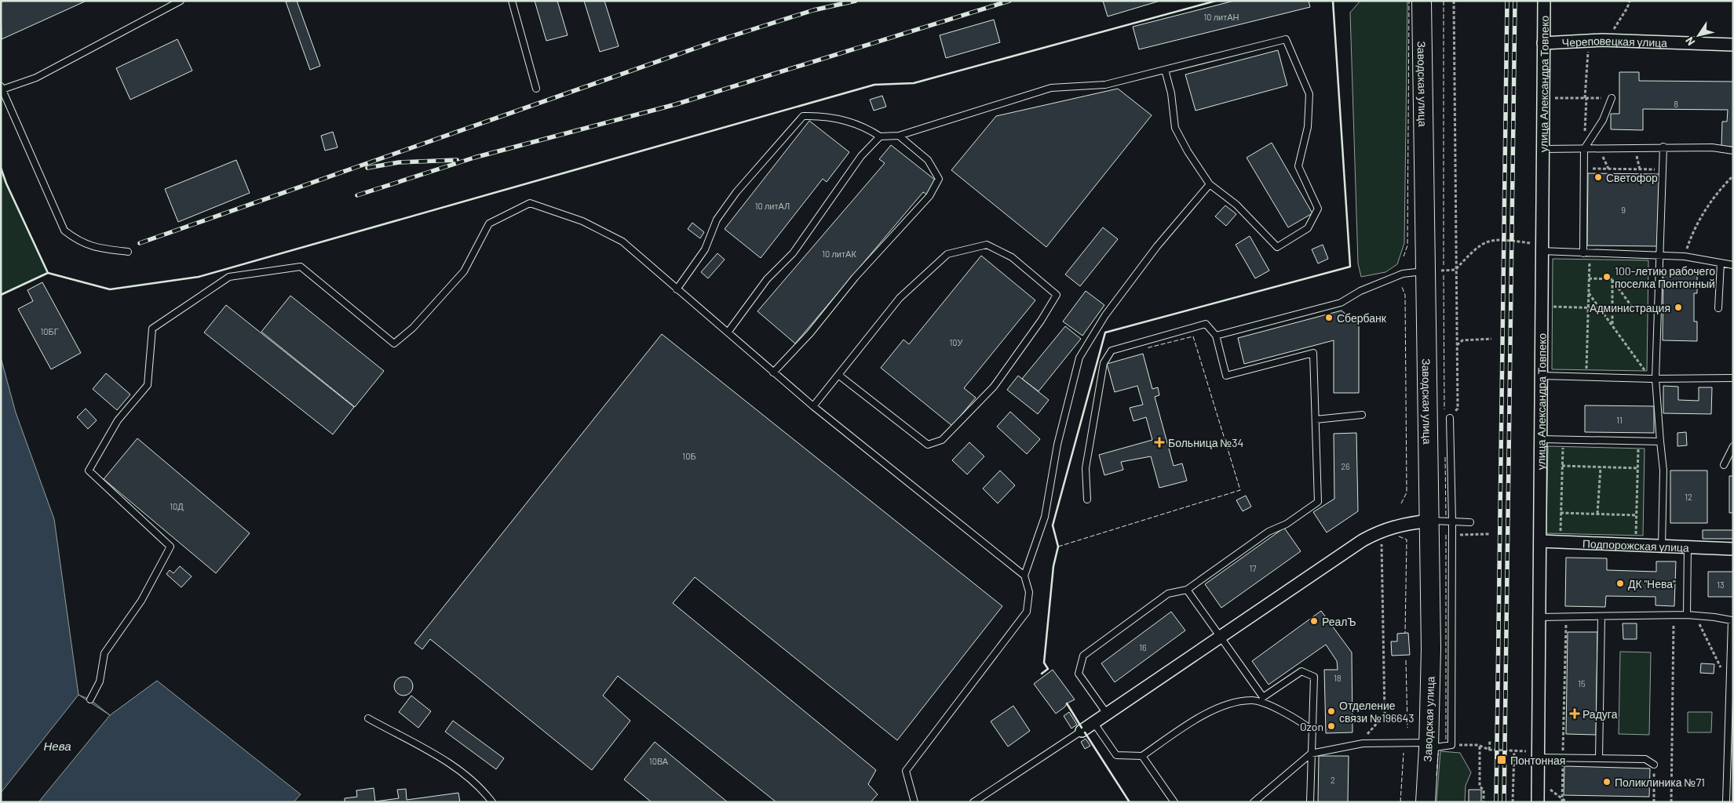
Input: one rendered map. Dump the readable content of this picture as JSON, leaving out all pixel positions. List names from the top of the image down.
{
  "streets": {
    "main road": ["Заводская улица"],
    "street": ["Череповецкая улица", "улица Александра Товпеко", "Подпорожская улица"]
  },
  "crossings": [
    ["Череповецкая улица", "улица Александра Товпеко"],
    ["улица Александра Товпеко", "Подпорожская улица"]
  ],
  "water": ["Нева"],
  "places": {
    "other": [
      "Светофор",
      "100-летию рабочего поселка Понтонный",
      "Администрация",
      "Сбербанк",
      "ДК \"Нева\"",
      "РеалЪ",
      "Отделение связи №196643",
      "Ozon",
      "Поликлиника №71"
    ],
    "health": ["Больница №34", "Радуга"],
    "transit": ["Понтонная"]
  },
  "house_numbers": [
    "10 литАН",
    "8",
    "10 литАЛ",
    "9",
    "10 литАК",
    "10БГ",
    "10У",
    "11",
    "10Б",
    "26",
    "12",
    "10Д",
    "17",
    "13",
    "16",
    "18",
    "15",
    "10ВА",
    "2"
  ],
  "north": "bottom left"
}
